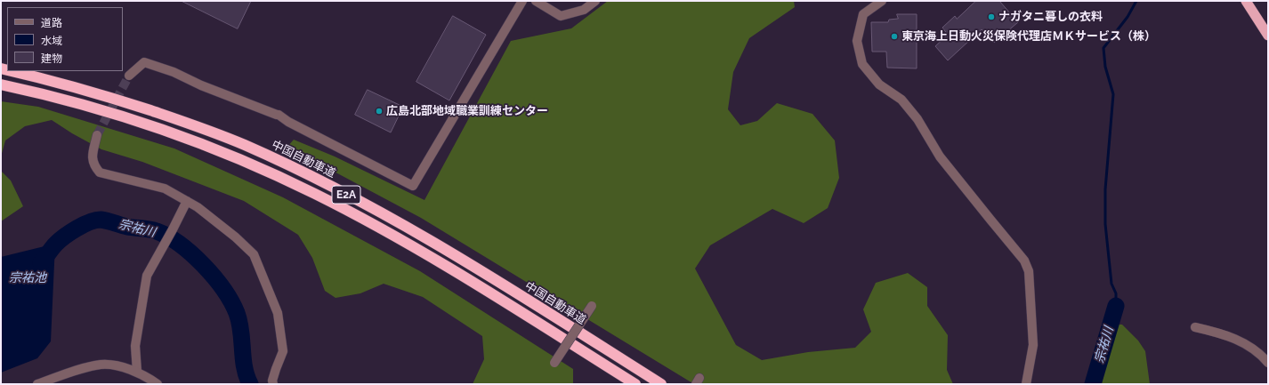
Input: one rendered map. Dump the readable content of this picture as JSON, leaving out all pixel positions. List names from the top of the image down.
{
  "streets": {
    "highway": ["中国自動車道", "E2A"]
  },
  "water": ["宗祐川", "宗祐池"],
  "places": ["ナガタニ暮しの衣料", "東京海上日動火災保険代理店ＭＫサービス（株）", "広島北部地域職業訓練センター"],
  "legend": ["道路", "水域", "建物"]
}
